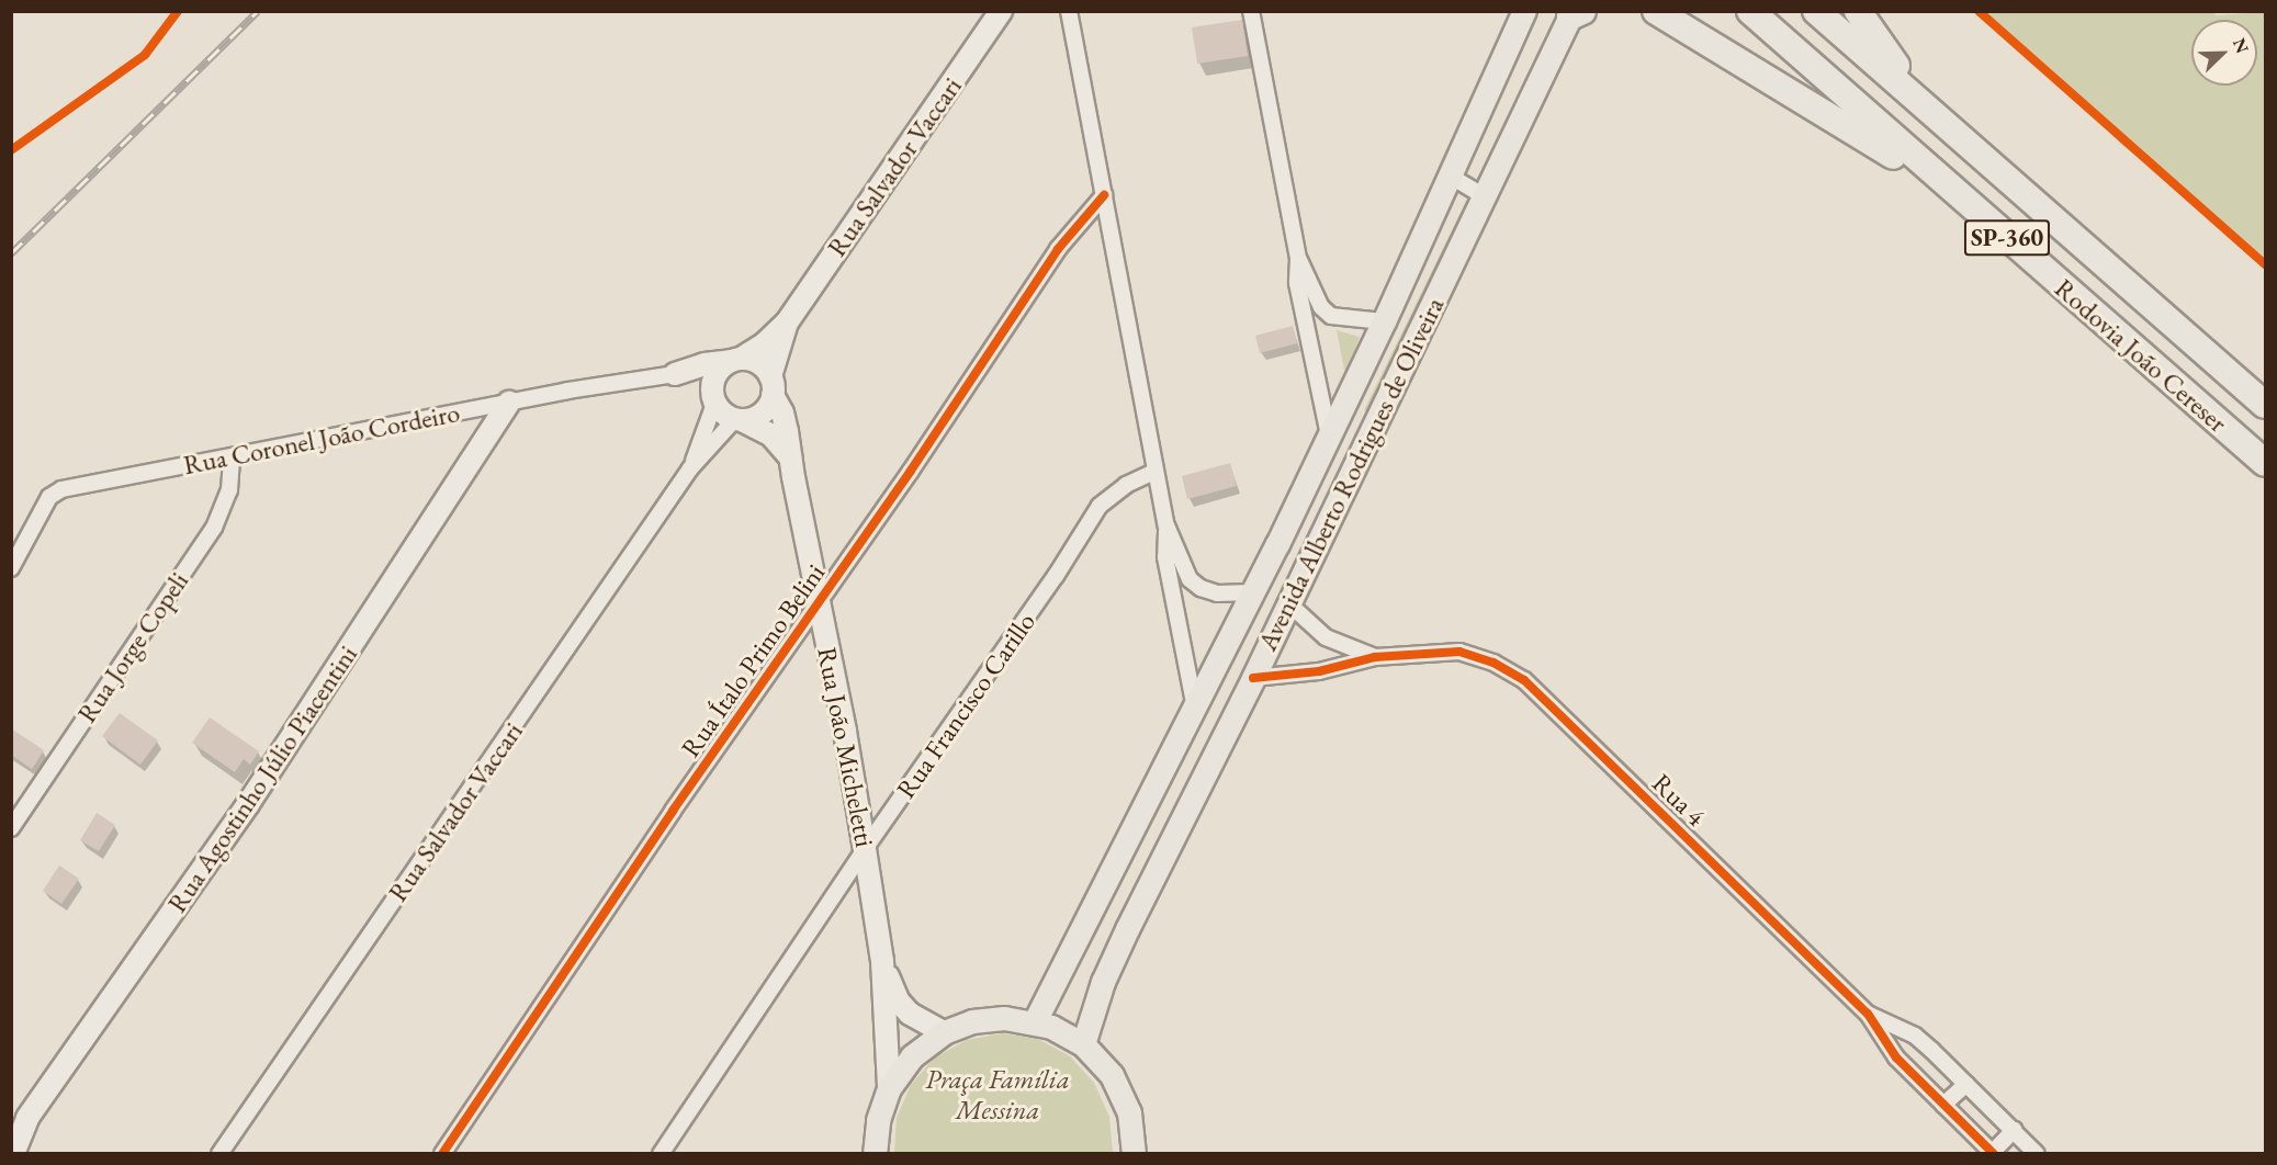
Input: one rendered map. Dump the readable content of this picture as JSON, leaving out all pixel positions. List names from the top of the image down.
{
  "streets": {
    "highway": ["SP-360", "Rodovia João Cereser"],
    "main road": ["Avenida Alberto Rodrigues de Oliveira"],
    "street": [
      "Rua Salvador Vaccari",
      "Rua Coronel João Cordeiro",
      "Rua Jorge Copeli",
      "Rua Ítalo Primo Belini",
      "Rua Francisco Carillo",
      "Rua João Micheletti",
      "Rua Agostinho Júlio Piacentini",
      "Rua 4"
    ]
  },
  "crossings": [
    ["Rua Salvador Vaccari", "Rua Coronel João Cordeiro"],
    ["Rua Salvador Vaccari", "Rua João Micheletti"],
    ["Rua Coronel João Cordeiro", "Rua Jorge Copeli"],
    ["Rua Coronel João Cordeiro", "Rua João Micheletti"],
    ["Rua Coronel João Cordeiro", "Rua Agostinho Júlio Piacentini"],
    ["Avenida Alberto Rodrigues de Oliveira", "Rua 4"],
    ["Rua Ítalo Primo Belini", "Rua João Micheletti"],
    ["Rua Francisco Carillo", "Rua João Micheletti"]
  ],
  "parks": ["Praça Família Messina"],
  "north": "top right"
}
